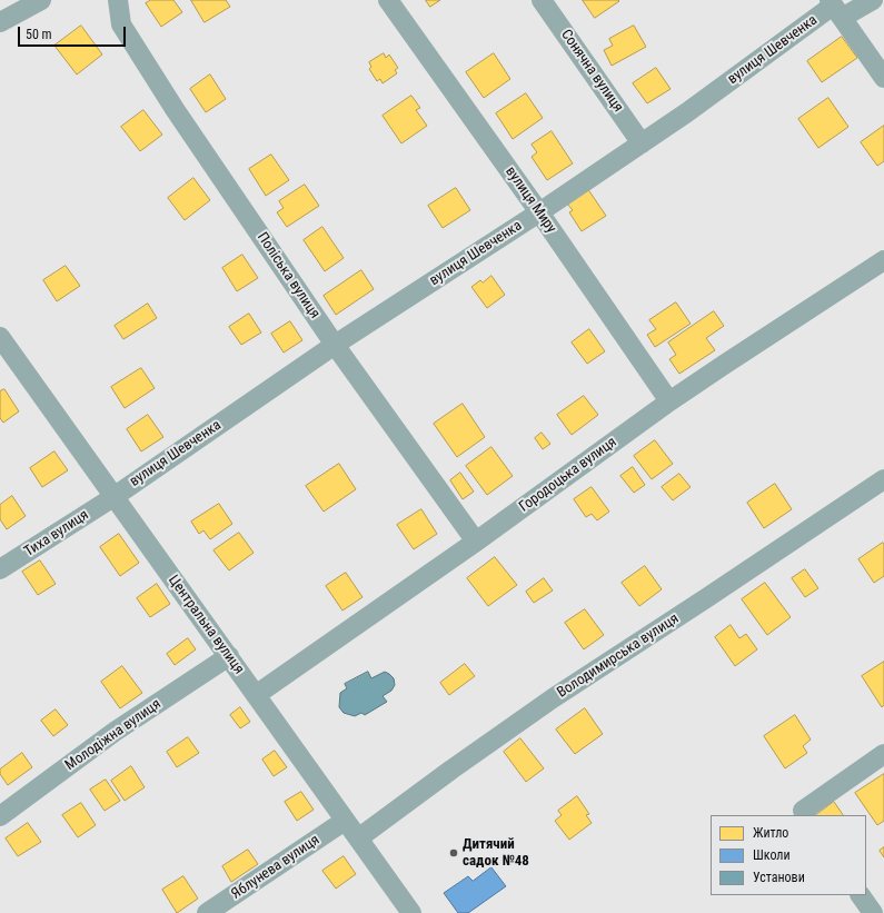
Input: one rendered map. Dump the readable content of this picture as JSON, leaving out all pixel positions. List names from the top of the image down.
{
  "streets": {
    "street": [
      "вулиця Шевченка",
      "Сонячна вулиця",
      "вулиця Миру",
      "Поліська вулиця",
      "Городоцька вулиця",
      "Тиха вулиця",
      "Центральна вулиця",
      "Володимирська вулиця",
      "Молодіжна вулиця",
      "Яблунева вулиця"
    ]
  },
  "crossings": [
    ["вулиця Шевченка", "Сонячна вулиця"],
    ["вулиця Шевченка", "вулиця Миру"],
    ["вулиця Шевченка", "Поліська вулиця"],
    ["вулиця Шевченка", "Тиха вулиця"],
    ["вулиця Шевченка", "Центральна вулиця"],
    ["вулиця Миру", "Городоцька вулиця"],
    ["Поліська вулиця", "Городоцька вулиця"],
    ["Городоцька вулиця", "Центральна вулиця"],
    ["Тиха вулиця", "Центральна вулиця"],
    ["Центральна вулиця", "Володимирська вулиця"],
    ["Центральна вулиця", "Молодіжна вулиця"],
    ["Центральна вулиця", "Яблунева вулиця"]
  ],
  "places": ["Дитячий садок №48"],
  "legend": ["Житло", "Школи", "Установи"],
  "scale_bar": "50 m"
}
